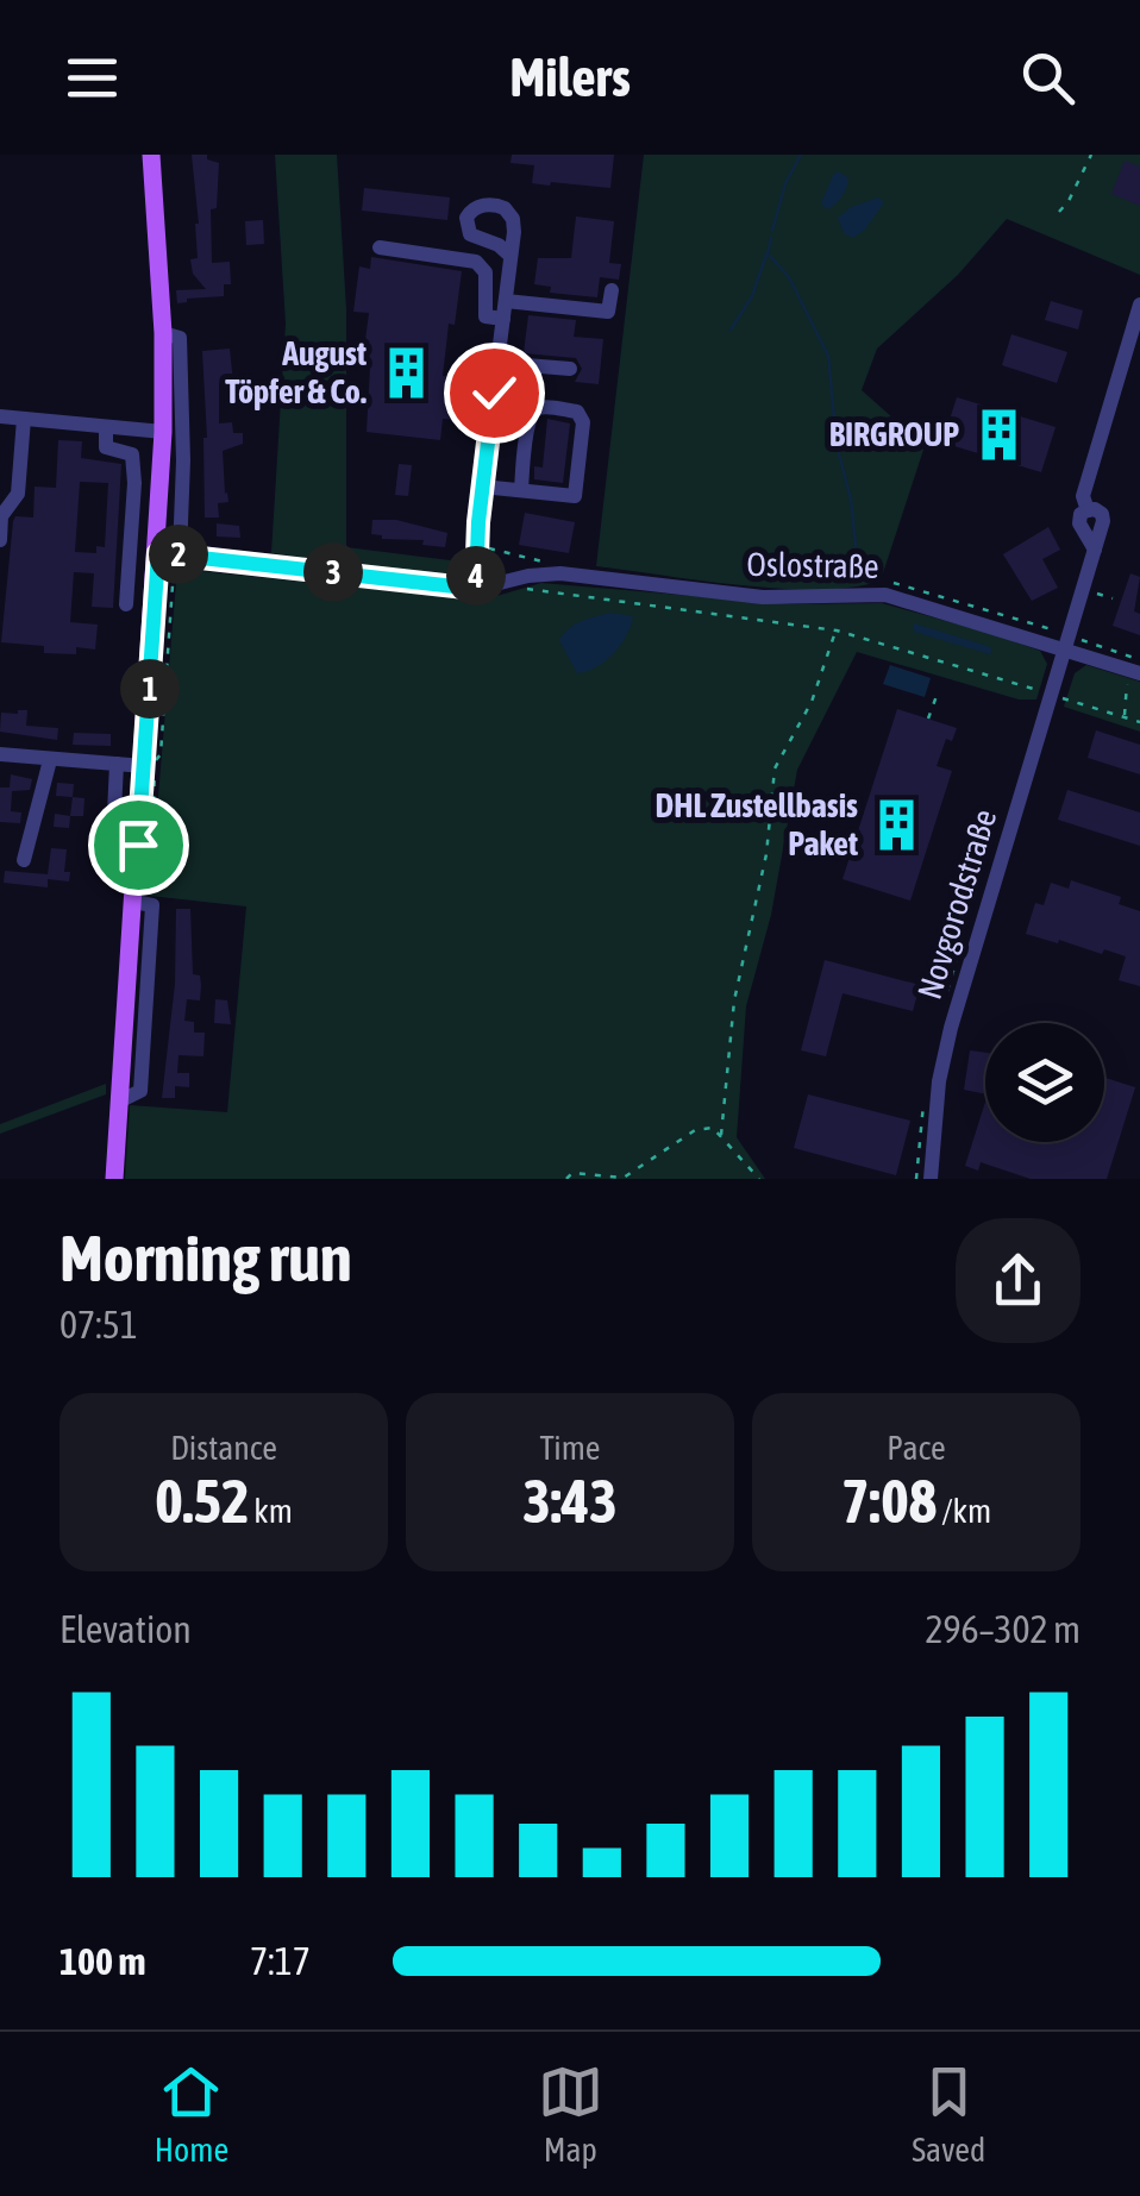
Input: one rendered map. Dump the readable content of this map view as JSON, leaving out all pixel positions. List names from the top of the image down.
{
  "streets": {
    "street": ["Oslostraße", "Novgorodstraße"]
  },
  "crossings": [
    ["Oslostraße", "Novgorodstraße"]
  ],
  "places": {
    "building": ["August Töpfer & Co.", "BIRGROUP", "DHL Zustellbasis Paket"]
  },
  "page": {
    "header": "Milers",
    "pins": [
      "2",
      "3",
      "4",
      "1"
    ],
    "heading": ["Morning run", "07:51"],
    "stats": [
      ["Distance", "0.52 km"],
      ["Time", "3:43"],
      ["Pace", "7:08 /km"]
    ],
    "chart": ["Elevation", "296–302 m"],
    "list": [
      {
        "name": "100 m",
        "note": "7:17"
      }
    ],
    "tabs": ["Home", "Map", "Saved"]
  }
}
